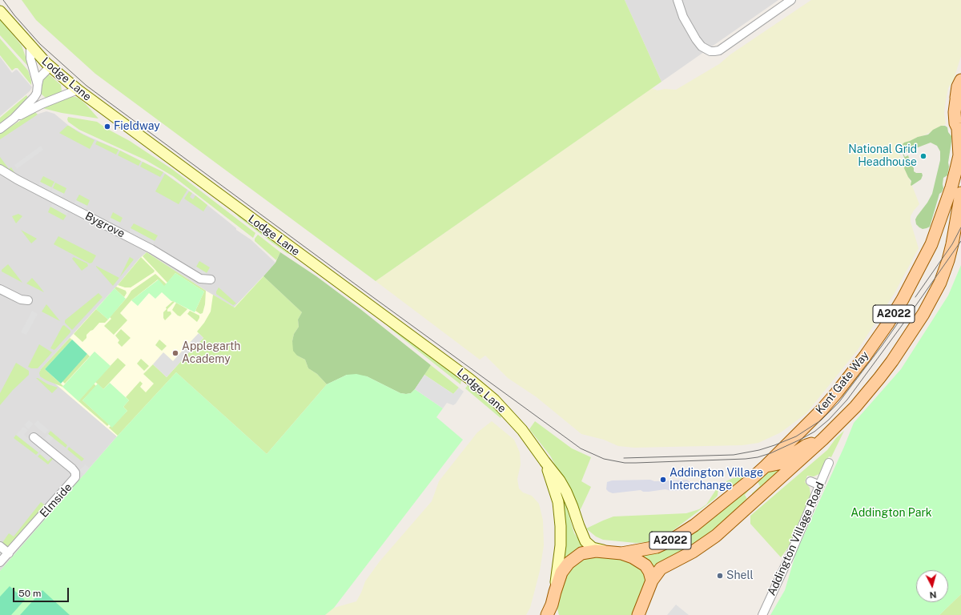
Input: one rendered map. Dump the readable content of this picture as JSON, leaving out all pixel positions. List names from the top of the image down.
{
  "streets": {
    "main road": ["A2022", "Kent Gate Way"],
    "street": [
      "Lodge Lane",
      "Bygrove",
      "Elmside",
      "Addington Village Road"
    ]
  },
  "parks": ["Addington Park"],
  "places": [
    "Fieldway",
    "National Grid Headhouse",
    "Applegarth Academy",
    "Addington Village Interchange",
    "Shell"
  ],
  "scale_bar": "50 m",
  "north": "bottom"
}
